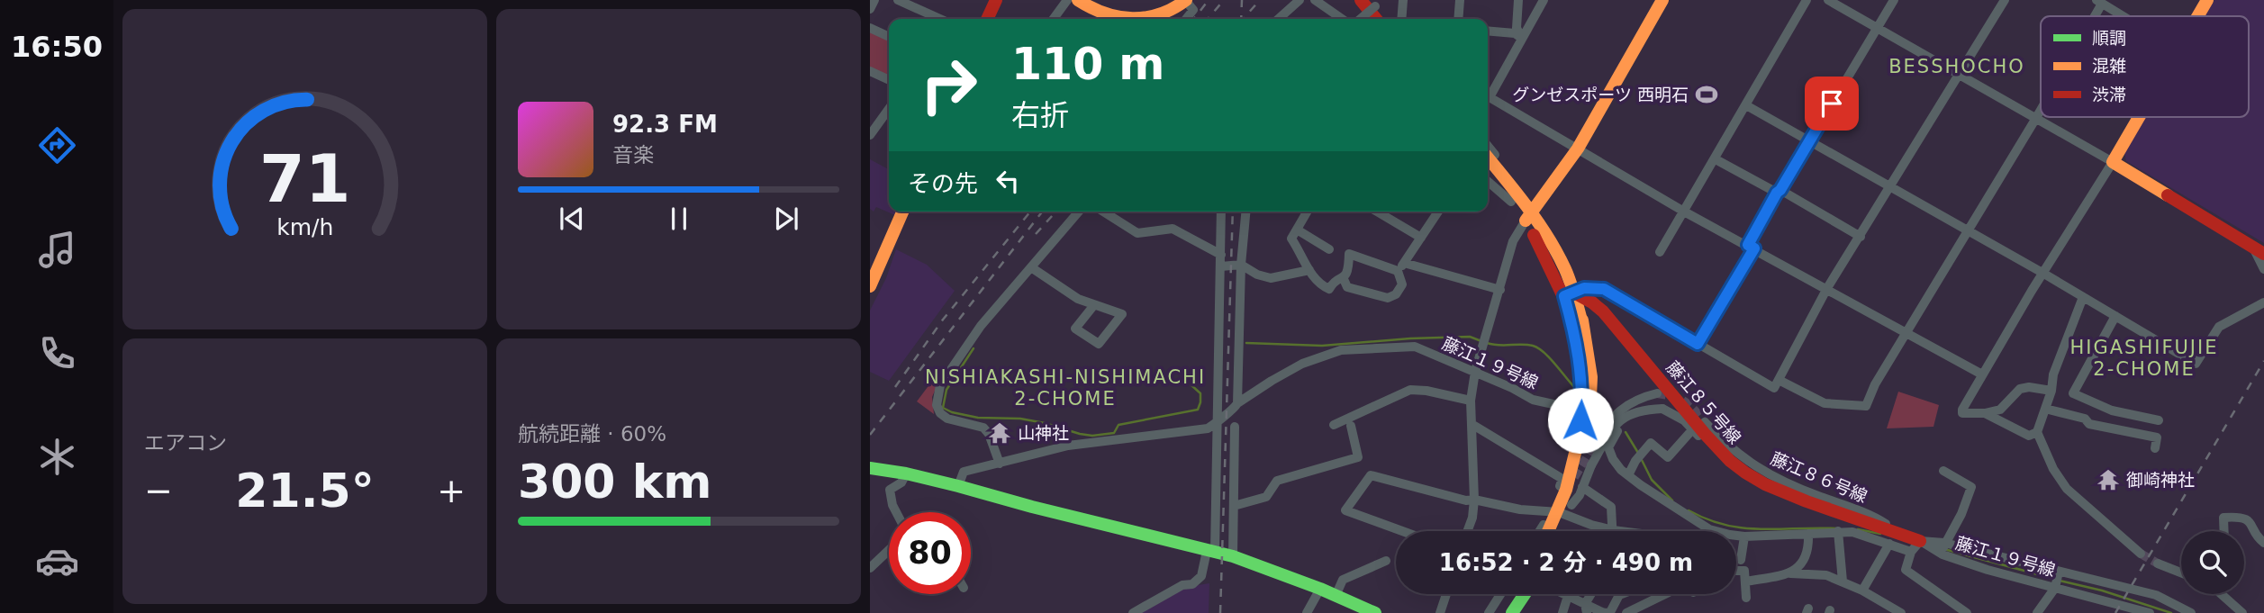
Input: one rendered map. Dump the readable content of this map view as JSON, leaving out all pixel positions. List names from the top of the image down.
{
  "streets": {
    "main road": ["藤江８５号線"],
    "street": ["藤江１９号線", "藤江８６号線"]
  },
  "crossings": [
    ["藤江１９号線", "藤江８５号線"],
    ["藤江８５号線", "藤江８６号線"]
  ],
  "districts": ["BESSHOCHO", "HIGASHIFUJIE 2-CHOME", "NISHIAKASHI-NISHIMACHI 2-CHOME"],
  "places": {
    "sports": ["グンゼスポーツ 西明石"],
    "temple": ["山神社", "御崎神社"]
  },
  "legend": ["順調", "混雑", "渋滞"],
  "page": {
    "tabs": "16:50",
    "turn": ["110 m", "右折"],
    "song": ["92.3 FM", "音楽"],
    "then": "その先",
    "tile": [
      "エアコン",
      ["航続距離 · 60%", "300 km"]
    ],
    "heat": ["−", "21.5°", "+"],
    "limit": "80",
    "trip": "16:52 · 2 分 · 490 m",
    "gauge": ["71", "km/h"]
  }
}
